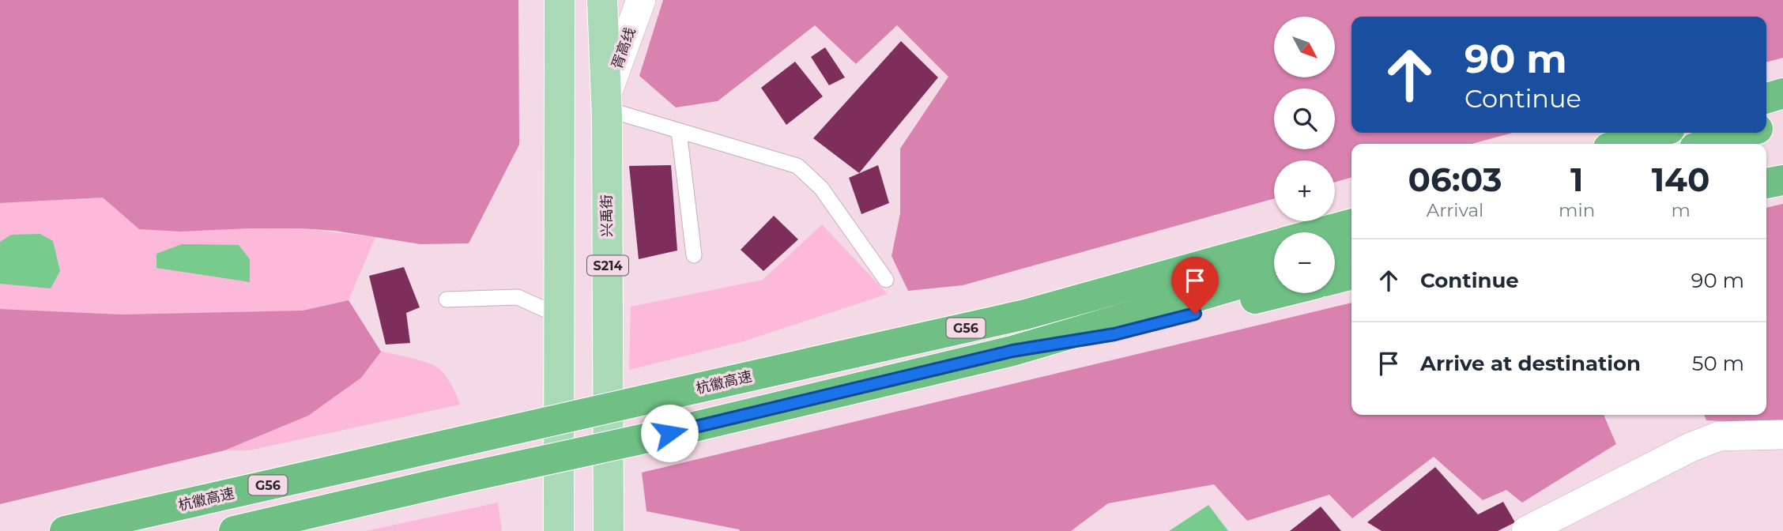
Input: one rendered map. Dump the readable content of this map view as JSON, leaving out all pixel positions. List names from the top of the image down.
{
  "streets": {
    "highway": ["G56", "杭徽高速"],
    "main road": ["兴禹街", "S214"],
    "street": ["胥高线"]
  },
  "crossings": [
    ["胥高线", "兴禹街"]
  ],
  "north": "bottom right",
  "page": {
    "map_buttons": ["+", "−"],
    "turn": ["90 m", "Continue"],
    "eta": [
      "06:03",
      "Arrival",
      "1",
      "min",
      "140",
      "m"
    ],
    "list": [
      {
        "name": "Continue",
        "value": "90 m"
      },
      {
        "name": "Arrive at destination",
        "value": "50 m"
      }
    ]
  }
}
